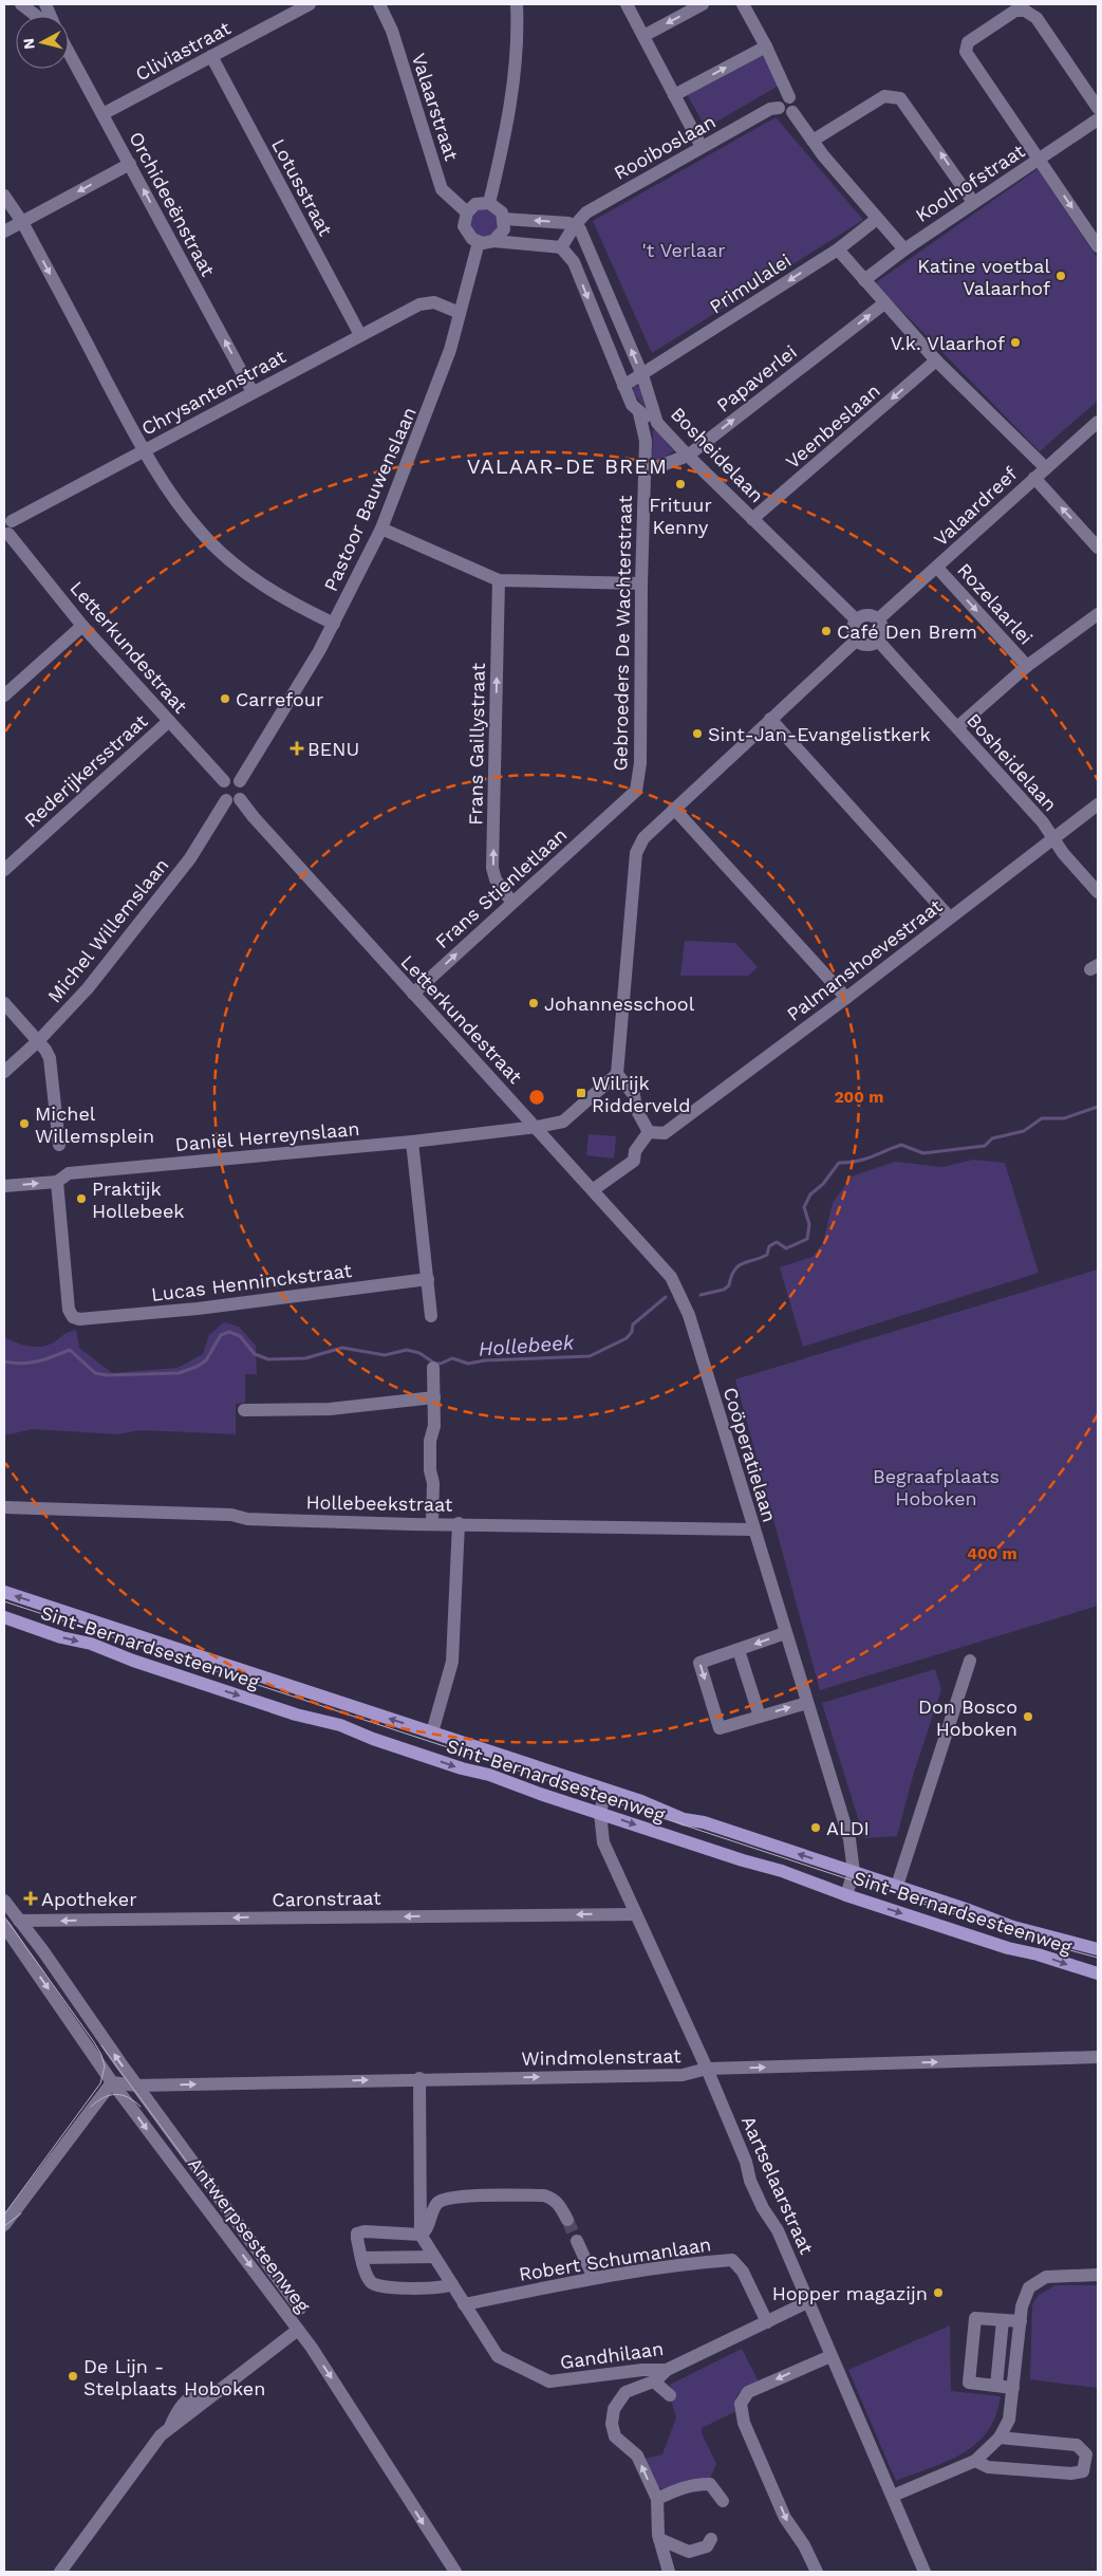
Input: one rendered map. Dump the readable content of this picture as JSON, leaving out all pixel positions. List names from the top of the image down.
{
  "streets": {
    "main road": ["Sint-Bernardsesteenweg"],
    "street": [
      "Cliviastraat",
      "Valaarstraat",
      "Rooiboslaan",
      "Koolhofstraat",
      "Lotusstraat",
      "Orchideeënstraat",
      "Primulalei",
      "Papaverlei",
      "Chrysantenstraat",
      "Veenbeslaan",
      "Bosheidelaan",
      "Pastoor Bauwenslaan",
      "Valaardreef",
      "Rozelaarlei",
      "Gebroeders De Wachterstraat",
      "Letterkundestraat",
      "Frans Gaillystraat",
      "Rederijkersstraat",
      "Frans Stienletlaan",
      "Michel Willemslaan",
      "Palmanshoevestraat",
      "Daniël Herreynslaan",
      "Lucas Henninckstraat",
      "Coöperatielaan",
      "Hollebeekstraat",
      "Caronstraat",
      "Windmolenstraat",
      "Aartselaarstraat",
      "Antwerpsesteenweg",
      "Robert Schumanlaan",
      "Gandhilaan"
    ]
  },
  "crossings": [
    ["Cliviastraat", "Lotusstraat"],
    ["Cliviastraat", "Orchideeënstraat"],
    ["Valaarstraat", "Pastoor Bauwenslaan"],
    ["Rooiboslaan", "Bosheidelaan"],
    ["Rooiboslaan", "Gebroeders De Wachterstraat"],
    ["Lotusstraat", "Chrysantenstraat"],
    ["Orchideeënstraat", "Chrysantenstraat"],
    ["Primulalei", "Bosheidelaan"],
    ["Primulalei", "Gebroeders De Wachterstraat"],
    ["Papaverlei", "Bosheidelaan"],
    ["Papaverlei", "Gebroeders De Wachterstraat"],
    ["Chrysantenstraat", "Pastoor Bauwenslaan"],
    ["Chrysantenstraat", "Letterkundestraat"],
    ["Veenbeslaan", "Bosheidelaan"],
    ["Bosheidelaan", "Valaardreef"],
    ["Bosheidelaan", "Palmanshoevestraat"],
    ["Pastoor Bauwenslaan", "Letterkundestraat"],
    ["Pastoor Bauwenslaan", "Michel Willemslaan"],
    ["Valaardreef", "Rozelaarlei"],
    ["Gebroeders De Wachterstraat", "Frans Stienletlaan"],
    ["Letterkundestraat", "Rederijkersstraat"],
    ["Letterkundestraat", "Frans Stienletlaan"],
    ["Letterkundestraat", "Michel Willemslaan"],
    ["Letterkundestraat", "Daniël Herreynslaan"],
    ["Letterkundestraat", "Coöperatielaan"],
    ["Frans Gaillystraat", "Frans Stienletlaan"],
    ["Daniël Herreynslaan", "Lucas Henninckstraat"],
    ["Coöperatielaan", "Hollebeekstraat"],
    ["Coöperatielaan", "Sint-Bernardsesteenweg"],
    ["Sint-Bernardsesteenweg", "Aartselaarstraat"],
    ["Caronstraat", "Aartselaarstraat"],
    ["Caronstraat", "Antwerpsesteenweg"],
    ["Windmolenstraat", "Aartselaarstraat"],
    ["Windmolenstraat", "Antwerpsesteenweg"],
    ["Aartselaarstraat", "Gandhilaan"],
    ["Robert Schumanlaan", "Gandhilaan"]
  ],
  "one_way": [
    "Orchideeënstraat",
    "Primulalei",
    "Papaverlei",
    "Veenbeslaan",
    "Rozelaarlei",
    "Frans Gaillystraat",
    "Frans Stienletlaan",
    "Caronstraat",
    "Windmolenstraat"
  ],
  "districts": ["VALAAR-DE BREM"],
  "water": ["Hollebeek"],
  "parks": ["'t Verlaar", "Begraafplaats Hoboken"],
  "places": {
    "other": [
      "Katine voetbal Valaarhof",
      "V.k. Vlaarhof",
      "Frituur Kenny",
      "Café Den Brem",
      "Carrefour",
      "Sint-Jan-Evangelistkerk",
      "Johannesschool",
      "Michel Willemsplein",
      "Praktijk Hollebeek",
      "Don Bosco Hoboken",
      "ALDI",
      "Hopper magazijn",
      "De Lijn - Stelplaats Hoboken"
    ],
    "health": ["BENU", "Apotheker"],
    "transit": ["Wilrijk Ridderveld"]
  },
  "north": "left",
  "rings": ["200 m", "400 m"]
}
